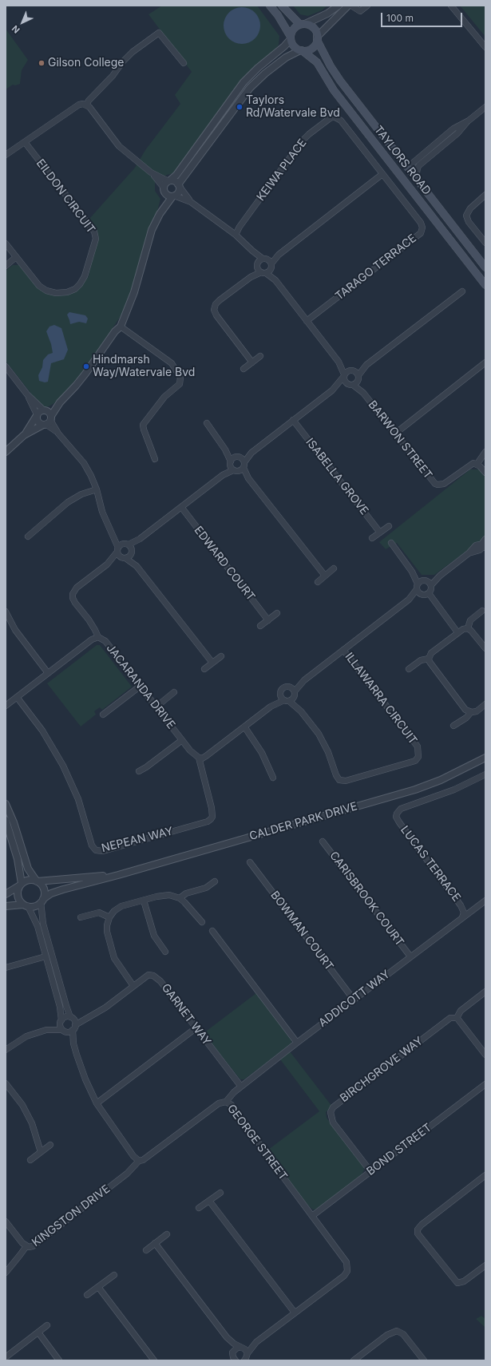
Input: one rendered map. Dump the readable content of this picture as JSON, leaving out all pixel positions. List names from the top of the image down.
{
  "streets": {
    "main road": ["TAYLORS ROAD"],
    "street": [
      "KEIWA PLACE",
      "EILDON CIRCUIT",
      "TARAGO TERRACE",
      "BARWON STREET",
      "ISABELLA GROVE",
      "EDWARD COURT",
      "JACARANDA DRIVE",
      "ILLAWARRA CIRCUIT",
      "CALDER PARK DRIVE",
      "NEPEAN WAY",
      "LUCAS TERRACE",
      "CARISBROOK COURT",
      "BOWMAN COURT",
      "ADDICOTT WAY",
      "GARNET WAY",
      "BIRCHGROVE WAY",
      "GEORGE STREET",
      "BOND STREET",
      "KINGSTON DRIVE"
    ]
  },
  "crossings": [
    ["KEIWA PLACE", "TARAGO TERRACE"],
    ["KEIWA PLACE", "BARWON STREET"],
    ["TARAGO TERRACE", "BARWON STREET"],
    ["JACARANDA DRIVE", "NEPEAN WAY"],
    ["LUCAS TERRACE", "ADDICOTT WAY"],
    ["CARISBROOK COURT", "ADDICOTT WAY"],
    ["BOWMAN COURT", "ADDICOTT WAY"],
    ["ADDICOTT WAY", "GARNET WAY"],
    ["ADDICOTT WAY", "GEORGE STREET"],
    ["BIRCHGROVE WAY", "BOND STREET"],
    ["GEORGE STREET", "BOND STREET"],
    ["GEORGE STREET", "KINGSTON DRIVE"]
  ],
  "places": ["Gilson College", "Taylors Rd/Watervale Bvd", "Hindmarsh Way/Watervale Bvd"],
  "scale_bar": "100 m",
  "north": "bottom left"
}
